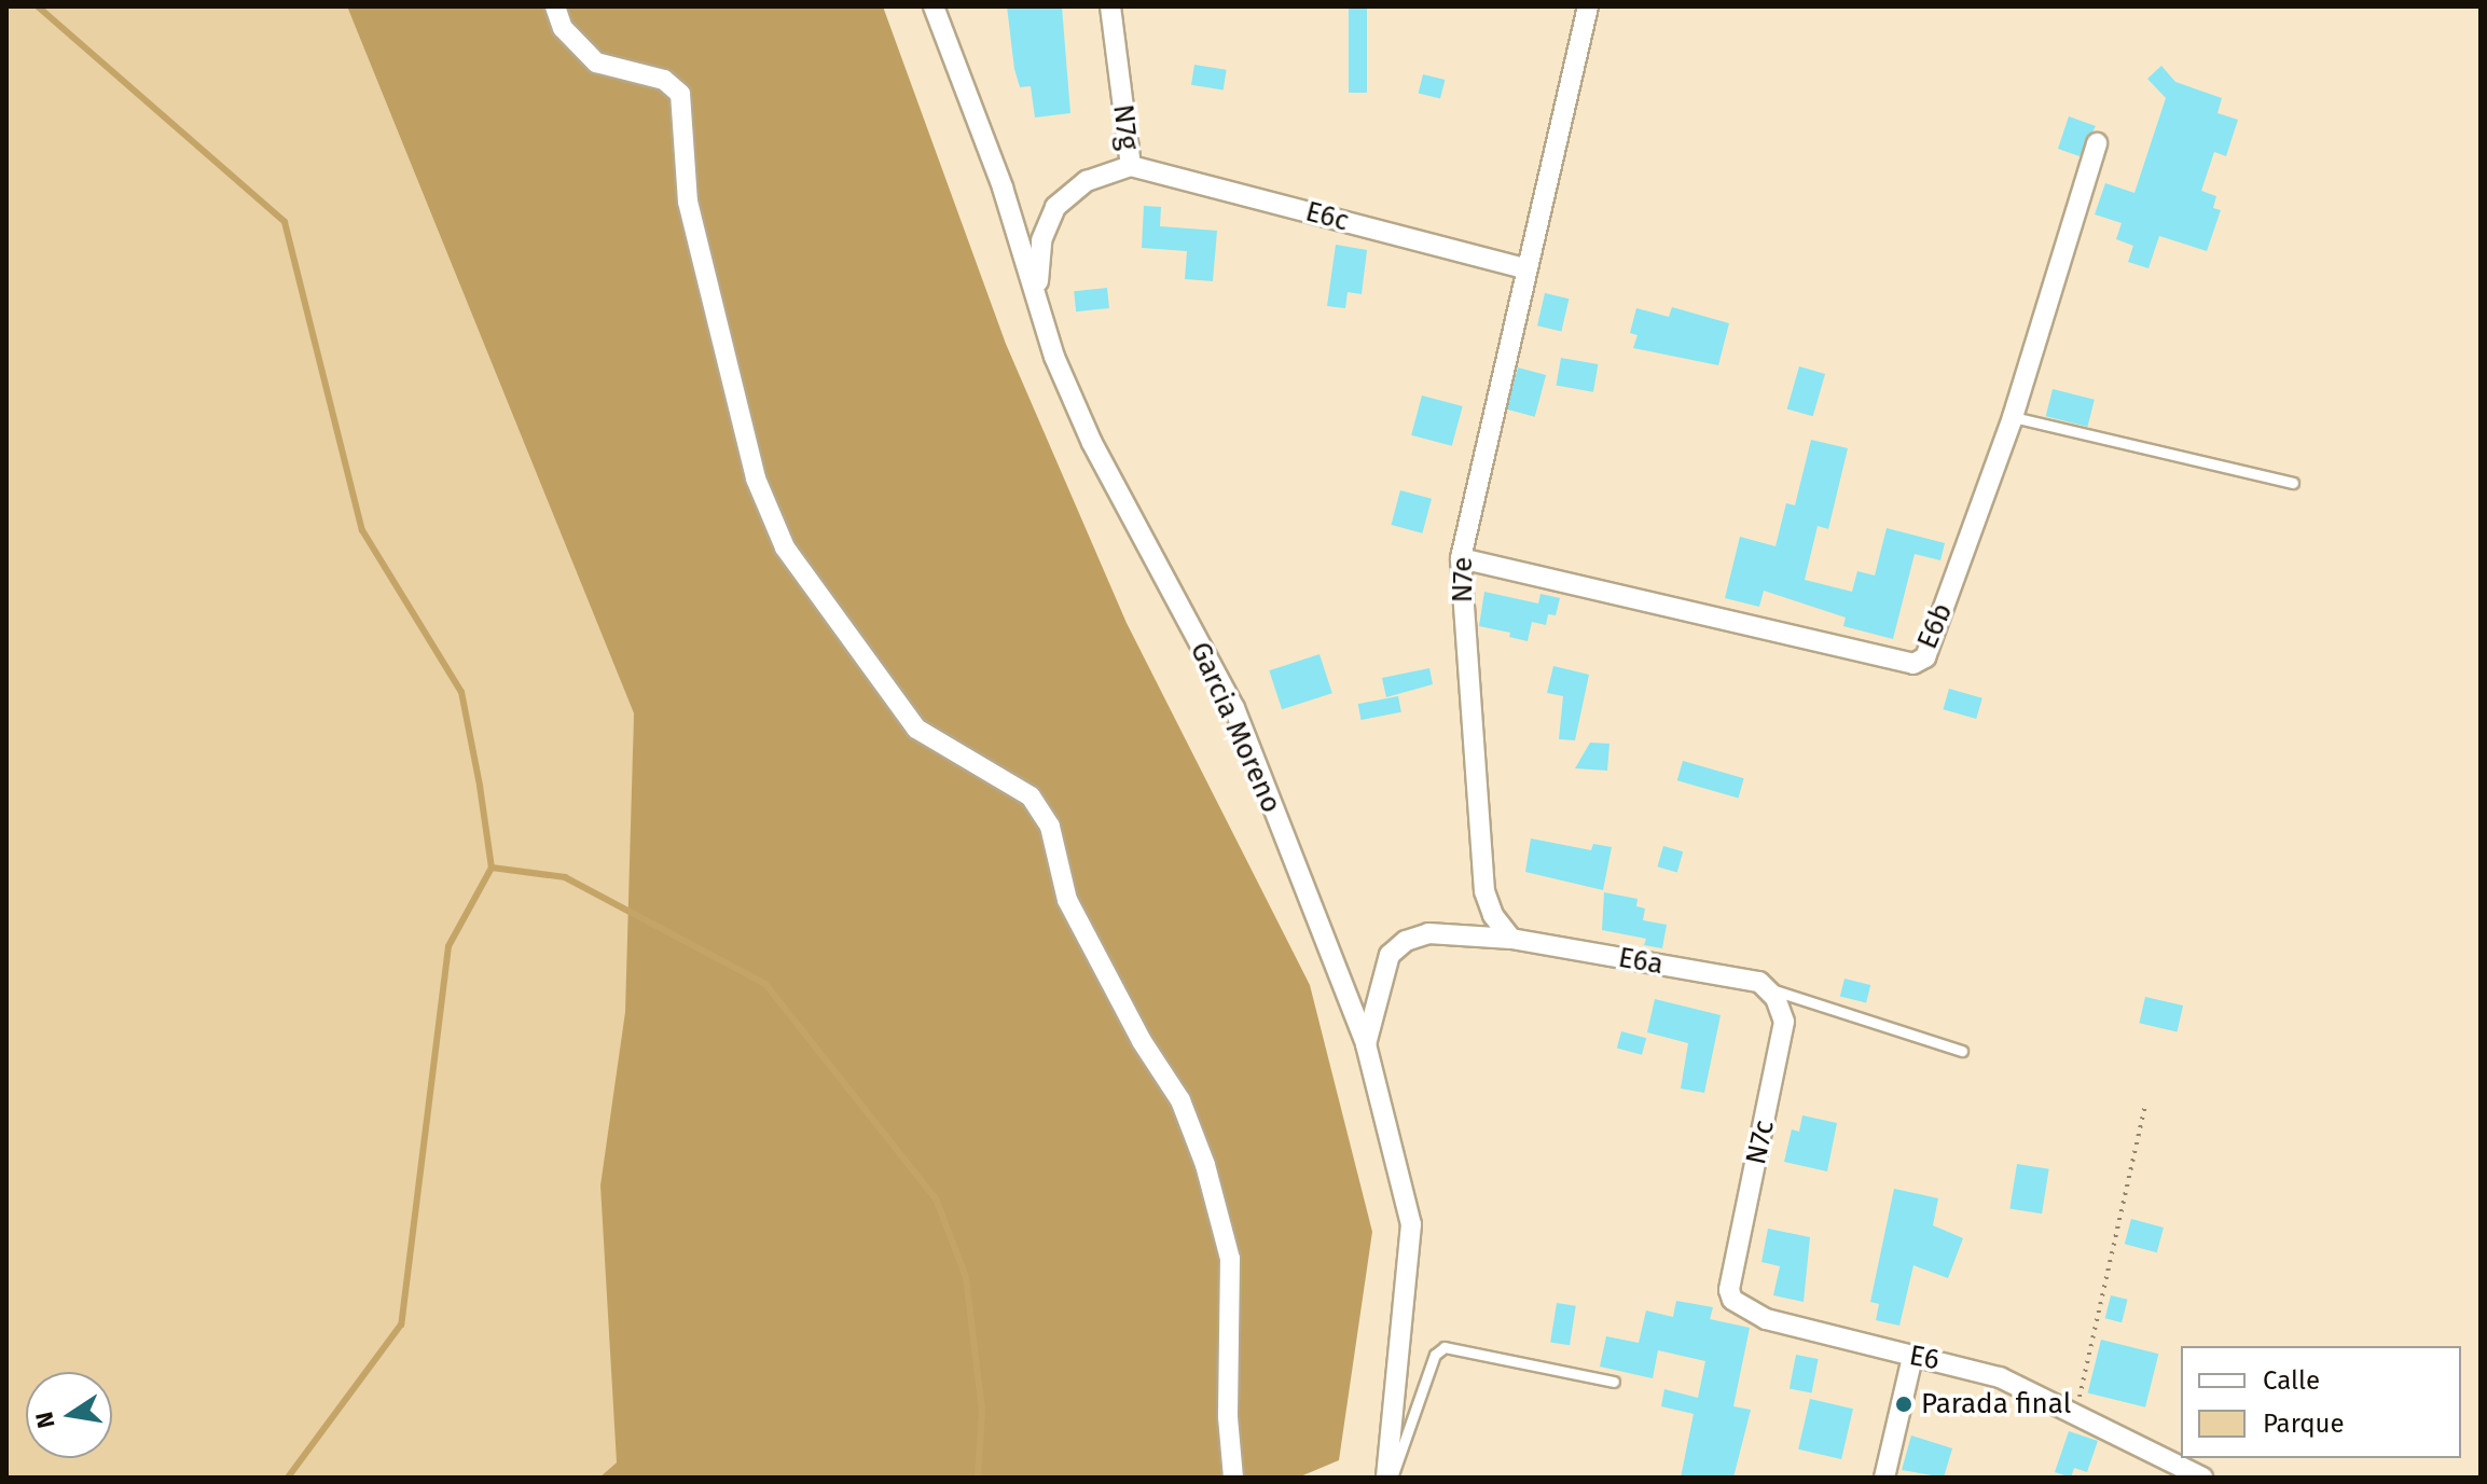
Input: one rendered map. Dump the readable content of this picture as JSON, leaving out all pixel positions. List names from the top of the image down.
{
  "streets": {
    "street": [
      "N7g",
      "E6c",
      "N7e",
      "E6b",
      "Garcia Moreno",
      "E6a",
      "N7c",
      "E6"
    ]
  },
  "crossings": [
    ["N7g", "E6c"],
    ["N7g", "Garcia Moreno"],
    ["E6c", "N7e"],
    ["N7e", "E6b"],
    ["N7e", "E6a"],
    ["E6a", "N7c"],
    ["N7c", "E6"]
  ],
  "places": ["Parada final"],
  "legend": ["Calle", "Parque"],
  "north": "left"
}
